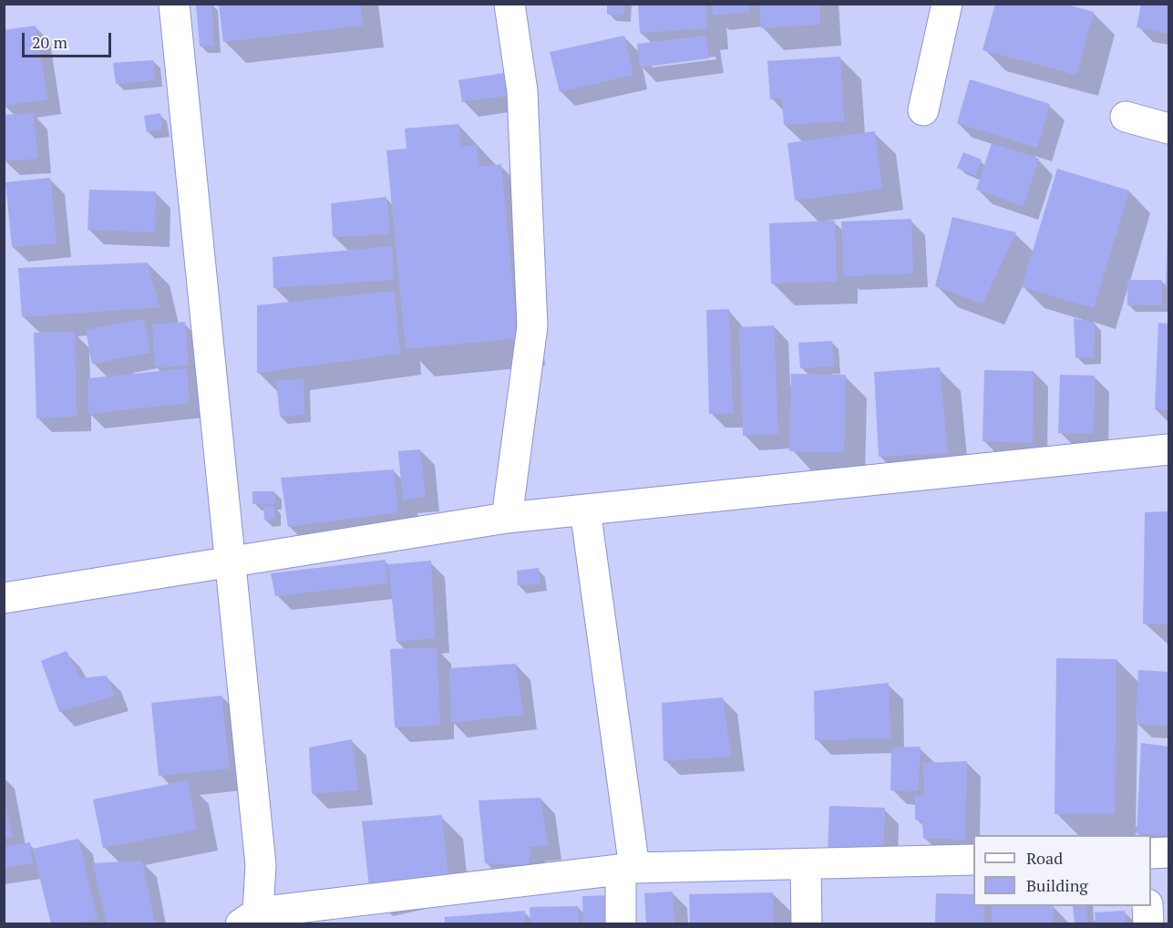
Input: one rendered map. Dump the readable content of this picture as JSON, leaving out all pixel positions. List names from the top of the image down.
{
  "legend": ["Road", "Building"],
  "scale_bar": "20 m"
}
